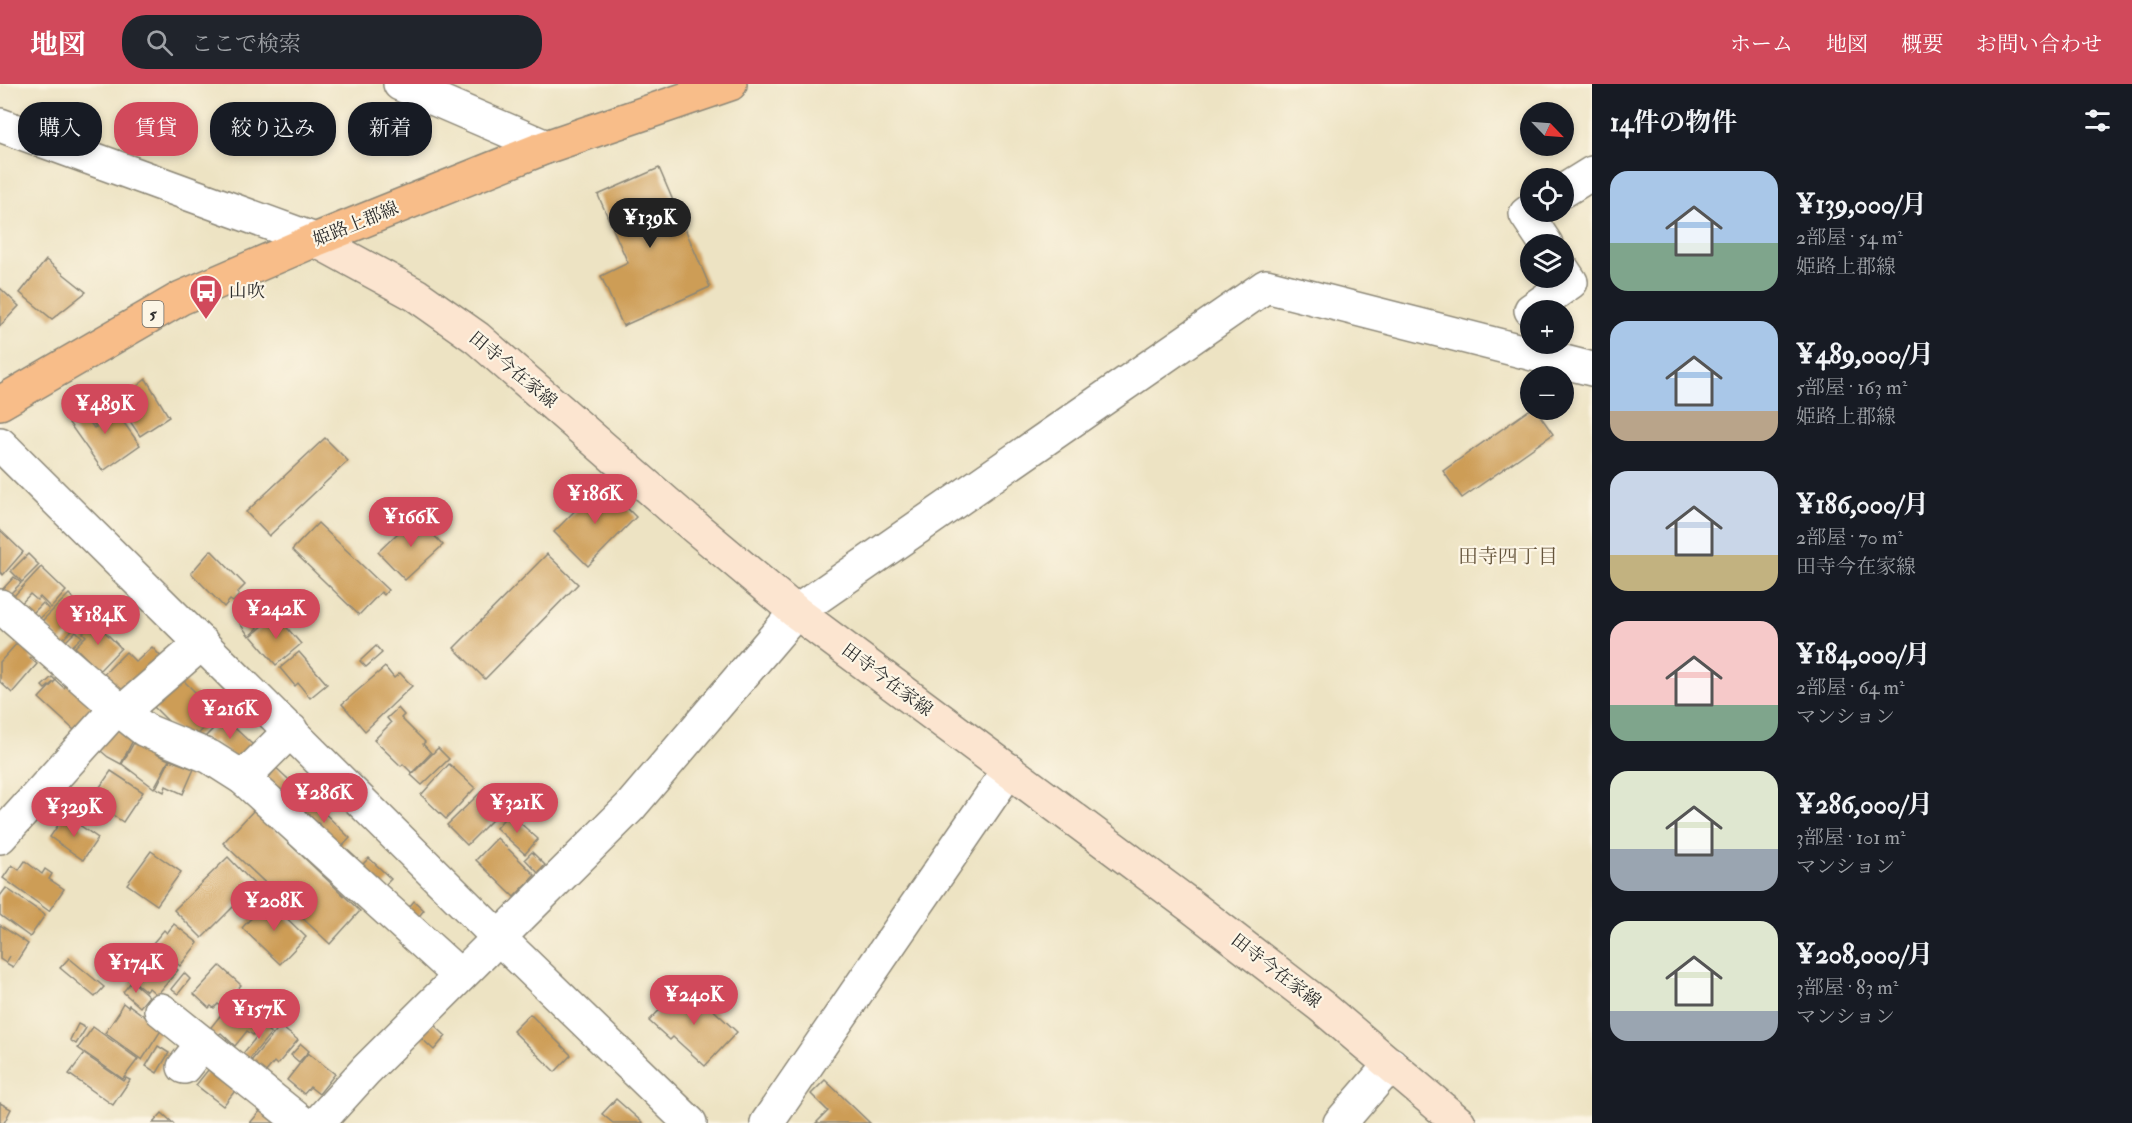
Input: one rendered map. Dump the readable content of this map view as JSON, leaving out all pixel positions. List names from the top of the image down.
{
  "streets": {
    "main road": ["姫路上郡線", "5", "田寺今在家線"]
  },
  "crossings": [
    ["姫路上郡線", "田寺今在家線"]
  ],
  "districts": ["田寺四丁目"],
  "places": {
    "bus stop": ["山吹"]
  },
  "north": "bottom right",
  "page": {
    "header": "地図",
    "search": "ここで検索",
    "nav": [
      "ホーム",
      "地図",
      "概要",
      "お問い合わせ"
    ],
    "heading": "14件の物件",
    "map_buttons": ["+", "−"],
    "chip": [
      "購入",
      "賃貸",
      "絞り込み",
      "新着"
    ],
    "list": [
      {
        "name": "¥139,000/月",
        "note": "2部屋 · 54 m² · 姫路上郡線"
      },
      {
        "name": "¥489,000/月",
        "note": "5部屋 · 163 m² · 姫路上郡線"
      },
      {
        "name": "¥186,000/月",
        "note": "2部屋 · 70 m² · 田寺今在家線"
      },
      {
        "name": "¥184,000/月",
        "note": "2部屋 · 64 m² · マンション"
      },
      {
        "name": "¥286,000/月",
        "note": "3部屋 · 101 m² · マンション"
      },
      {
        "name": "¥208,000/月",
        "note": "3部屋 · 83 m² · マンション"
      }
    ],
    "price": [
      "¥139K",
      "¥489K",
      "¥186K",
      "¥166K",
      "¥242K",
      "¥184K",
      "¥216K",
      "¥286K",
      "¥321K",
      "¥329K",
      "¥208K",
      "¥174K",
      "¥240K",
      "¥157K"
    ]
  }
}
